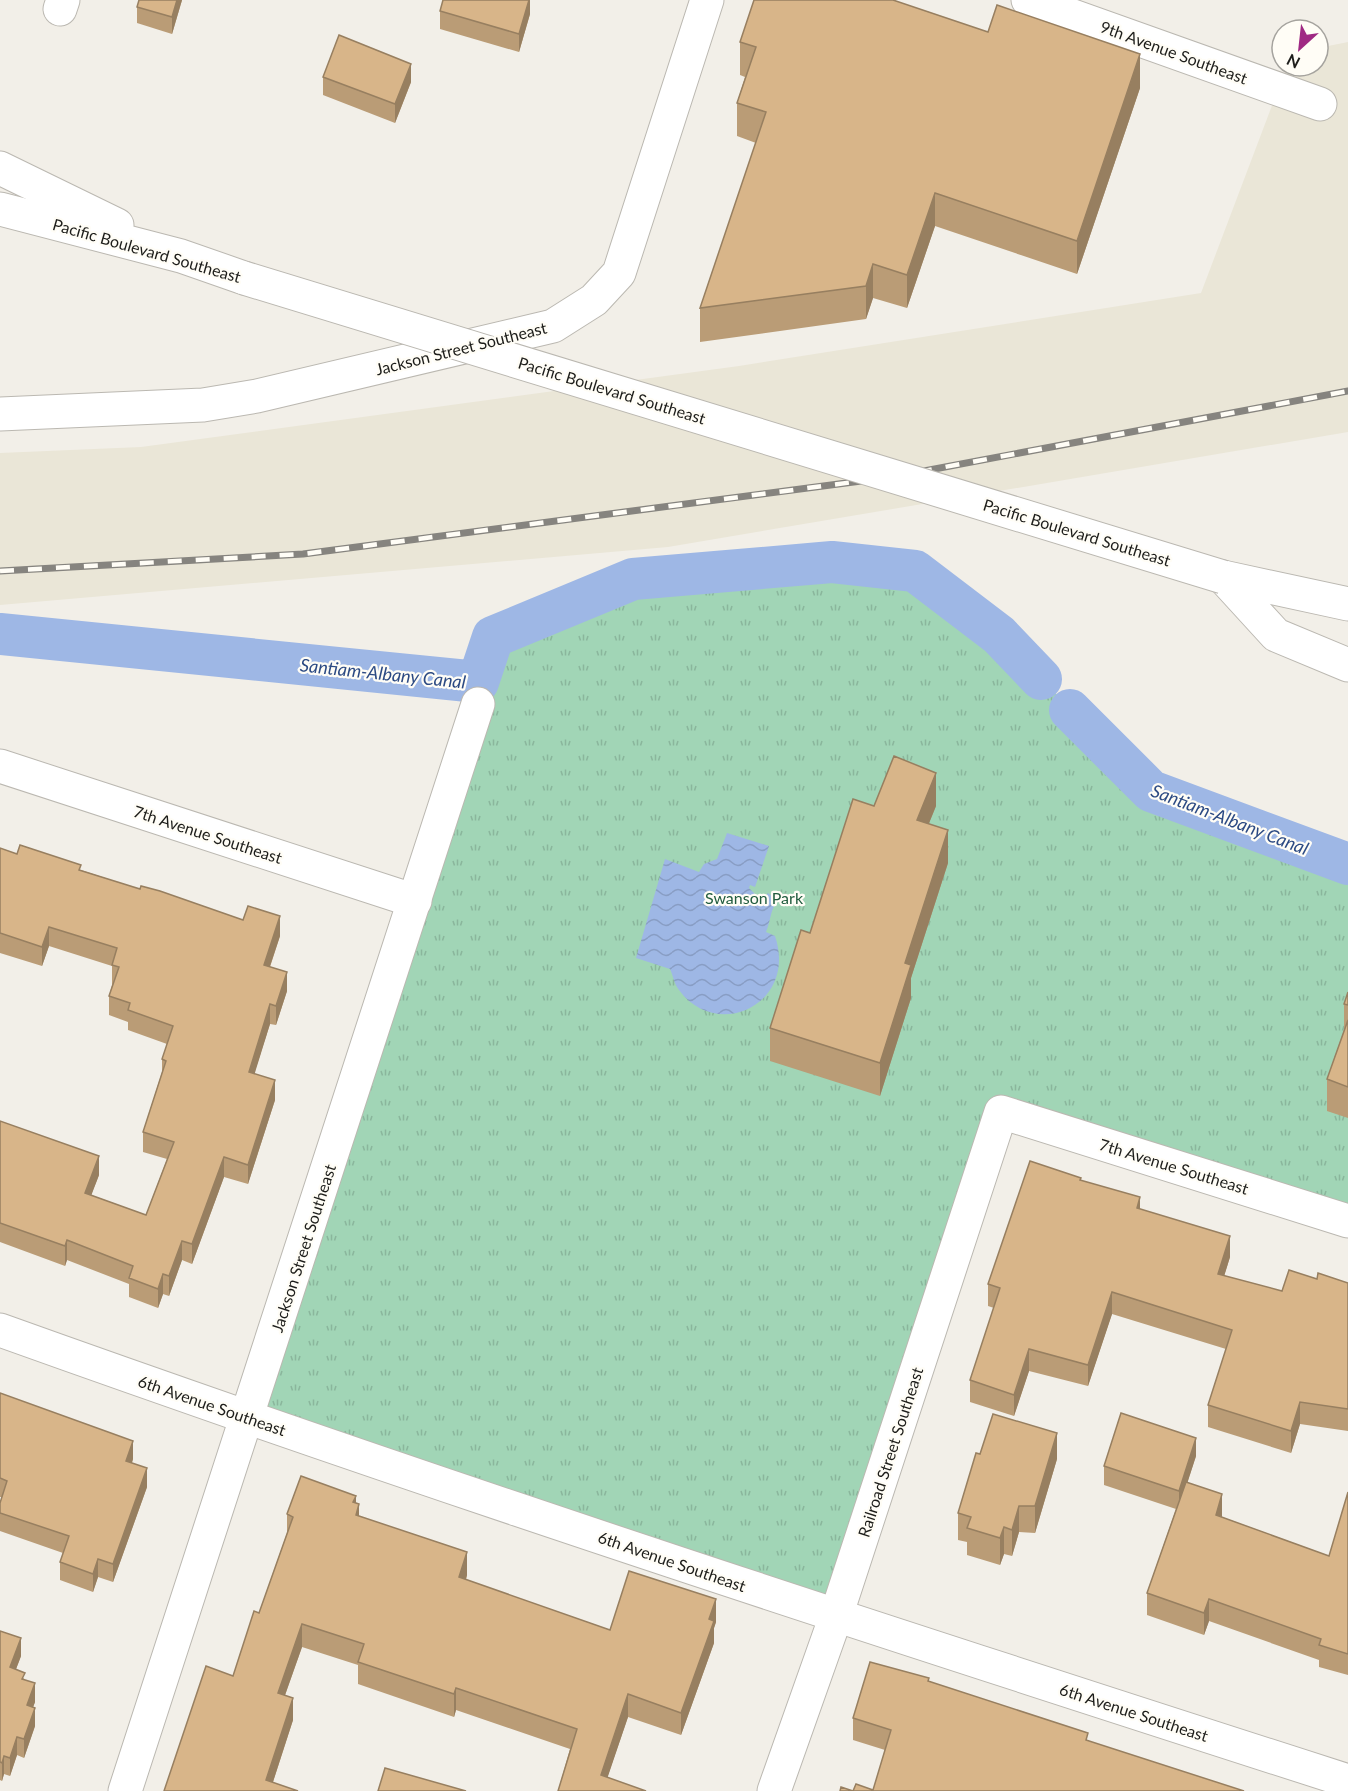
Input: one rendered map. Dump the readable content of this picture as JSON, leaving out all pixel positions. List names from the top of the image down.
{
  "streets": {
    "main road": [
      "9th Avenue Southeast",
      "Pacific Boulevard Southeast",
      "Jackson Street Southeast",
      "7th Avenue Southeast",
      "6th Avenue Southeast",
      "Railroad Street Southeast"
    ]
  },
  "crossings": [
    ["Jackson Street Southeast", "7th Avenue Southeast"],
    ["Jackson Street Southeast", "6th Avenue Southeast"],
    ["7th Avenue Southeast", "Railroad Street Southeast"],
    ["6th Avenue Southeast", "Railroad Street Southeast"]
  ],
  "water": ["Santiam-Albany Canal"],
  "parks": ["Swanson Park"],
  "north": "bottom left"
}
